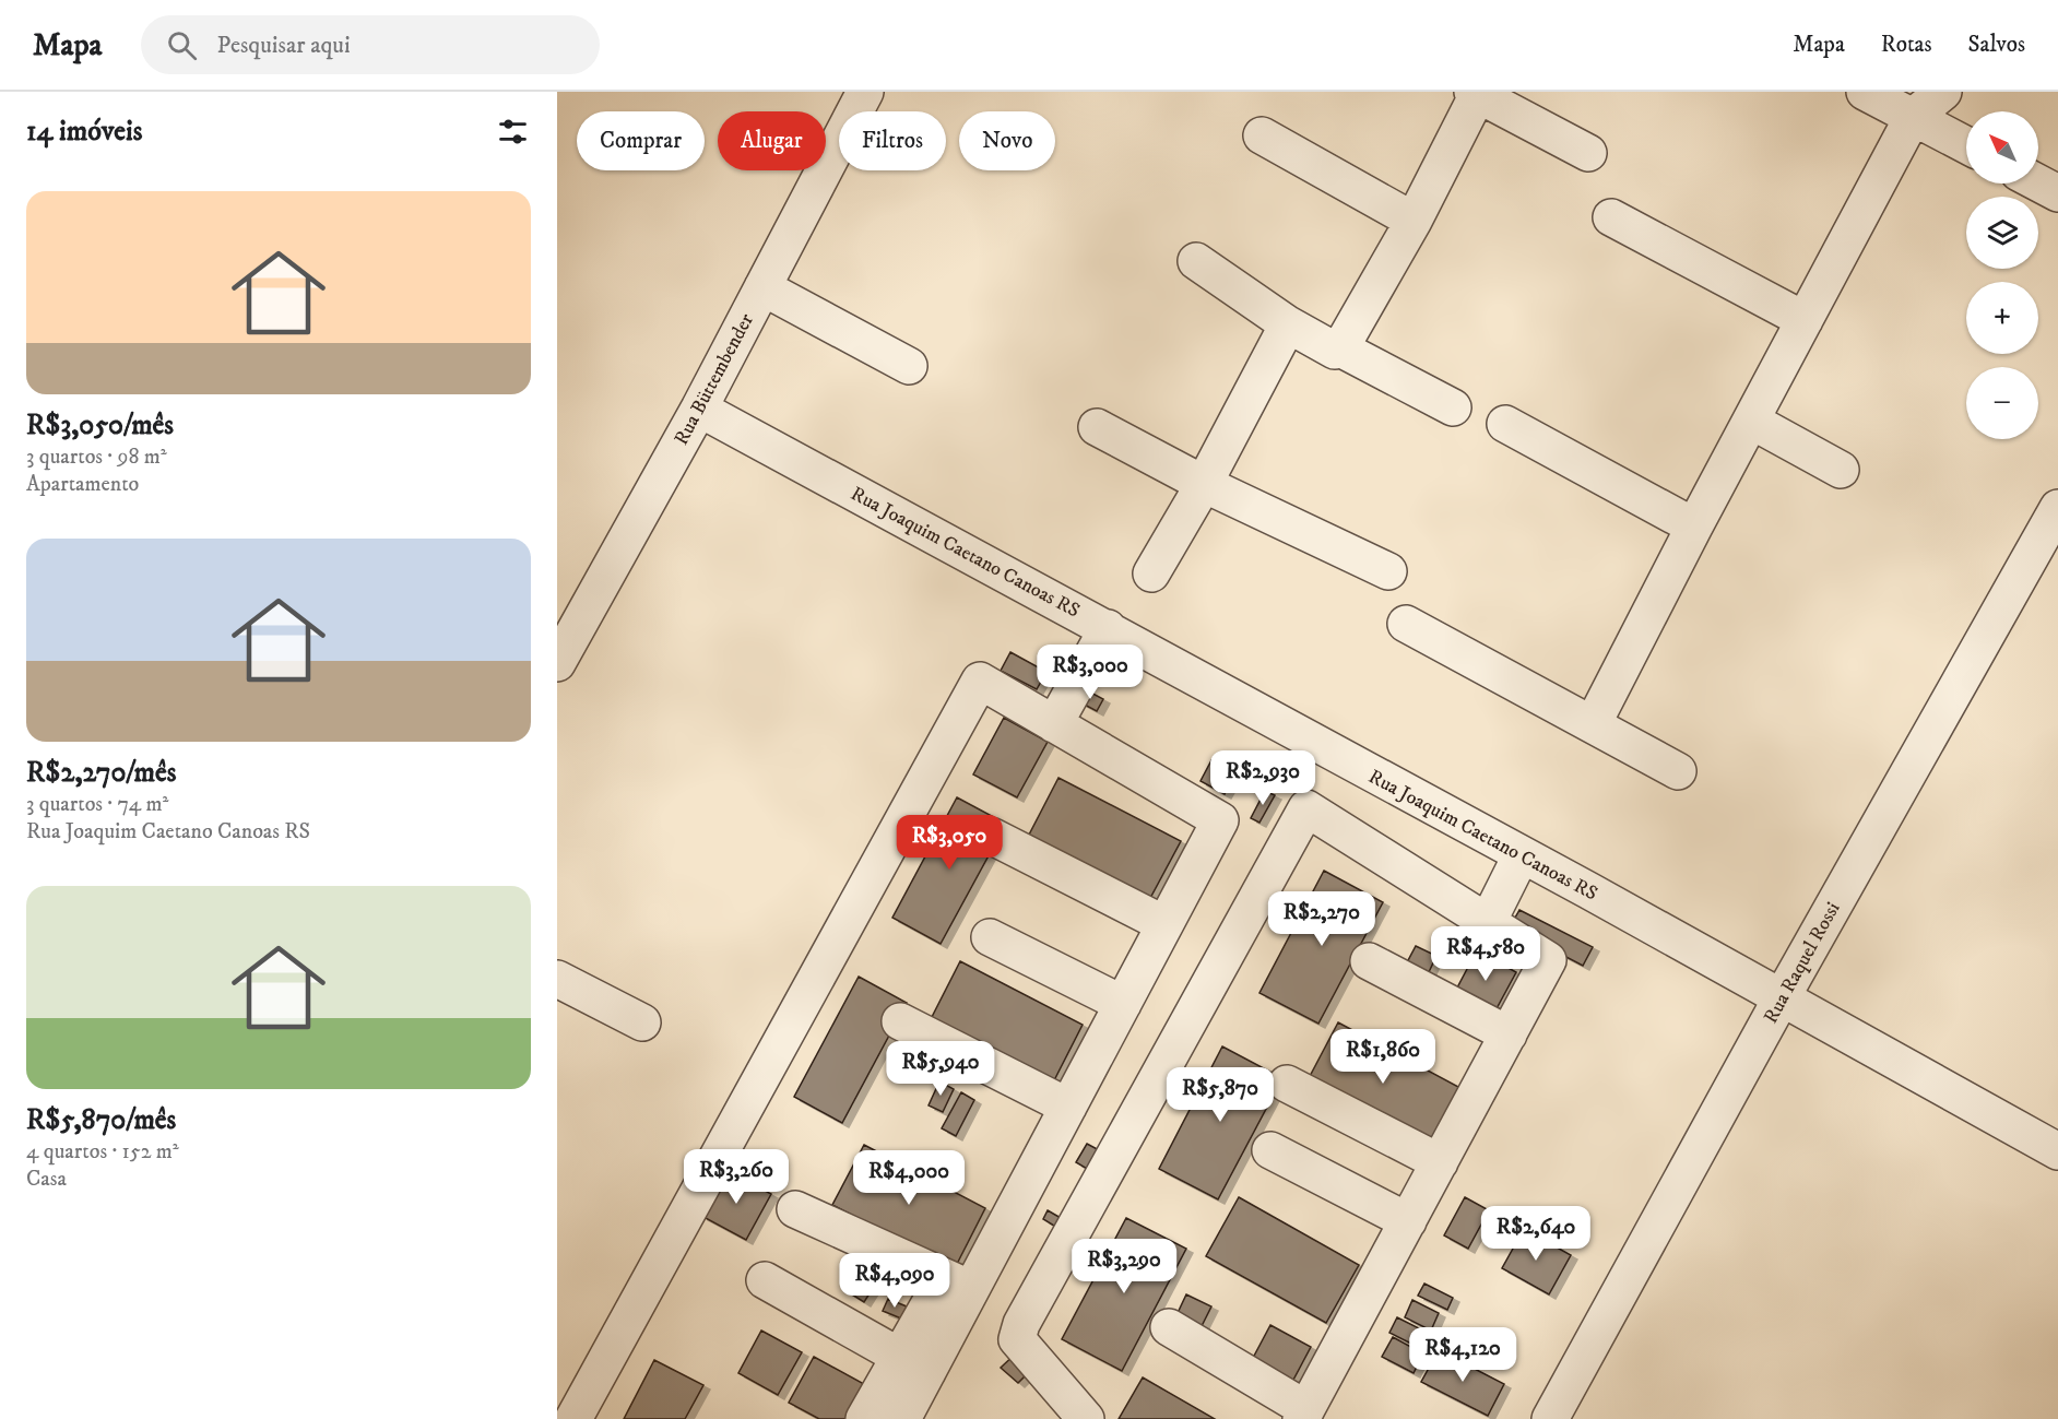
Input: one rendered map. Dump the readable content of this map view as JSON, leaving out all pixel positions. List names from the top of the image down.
{
  "streets": {
    "street": ["Rua Büttembender", "Rua Joaquim Caetano Canoas RS", "Rua Raquel Rossi"]
  },
  "crossings": [
    ["Rua Büttembender", "Rua Joaquim Caetano Canoas RS"],
    ["Rua Joaquim Caetano Canoas RS", "Rua Raquel Rossi"]
  ],
  "north": "top left",
  "page": {
    "header": "Mapa",
    "search": "Pesquisar aqui",
    "nav": ["Mapa", "Rotas", "Salvos"],
    "heading": "14 imóveis",
    "map_buttons": ["+", "−"],
    "chip": [
      "Comprar",
      "Alugar",
      "Filtros",
      "Novo"
    ],
    "list": [
      {
        "name": "R$3,050/mês",
        "note": "3 quartos · 98 m² · Apartamento"
      },
      {
        "name": "R$2,270/mês",
        "note": "3 quartos · 74 m² · Rua Joaquim Caetano Canoas RS"
      },
      {
        "name": "R$5,870/mês",
        "note": "4 quartos · 152 m² · Casa"
      }
    ],
    "price": [
      "R$3,000",
      "R$2,930",
      "R$3,050",
      "R$2,270",
      "R$4,580",
      "R$1,860",
      "R$5,940",
      "R$5,870",
      "R$3,260",
      "R$4,000",
      "R$2,640",
      "R$3,290",
      "R$4,090",
      "R$4,120"
    ]
  }
}
